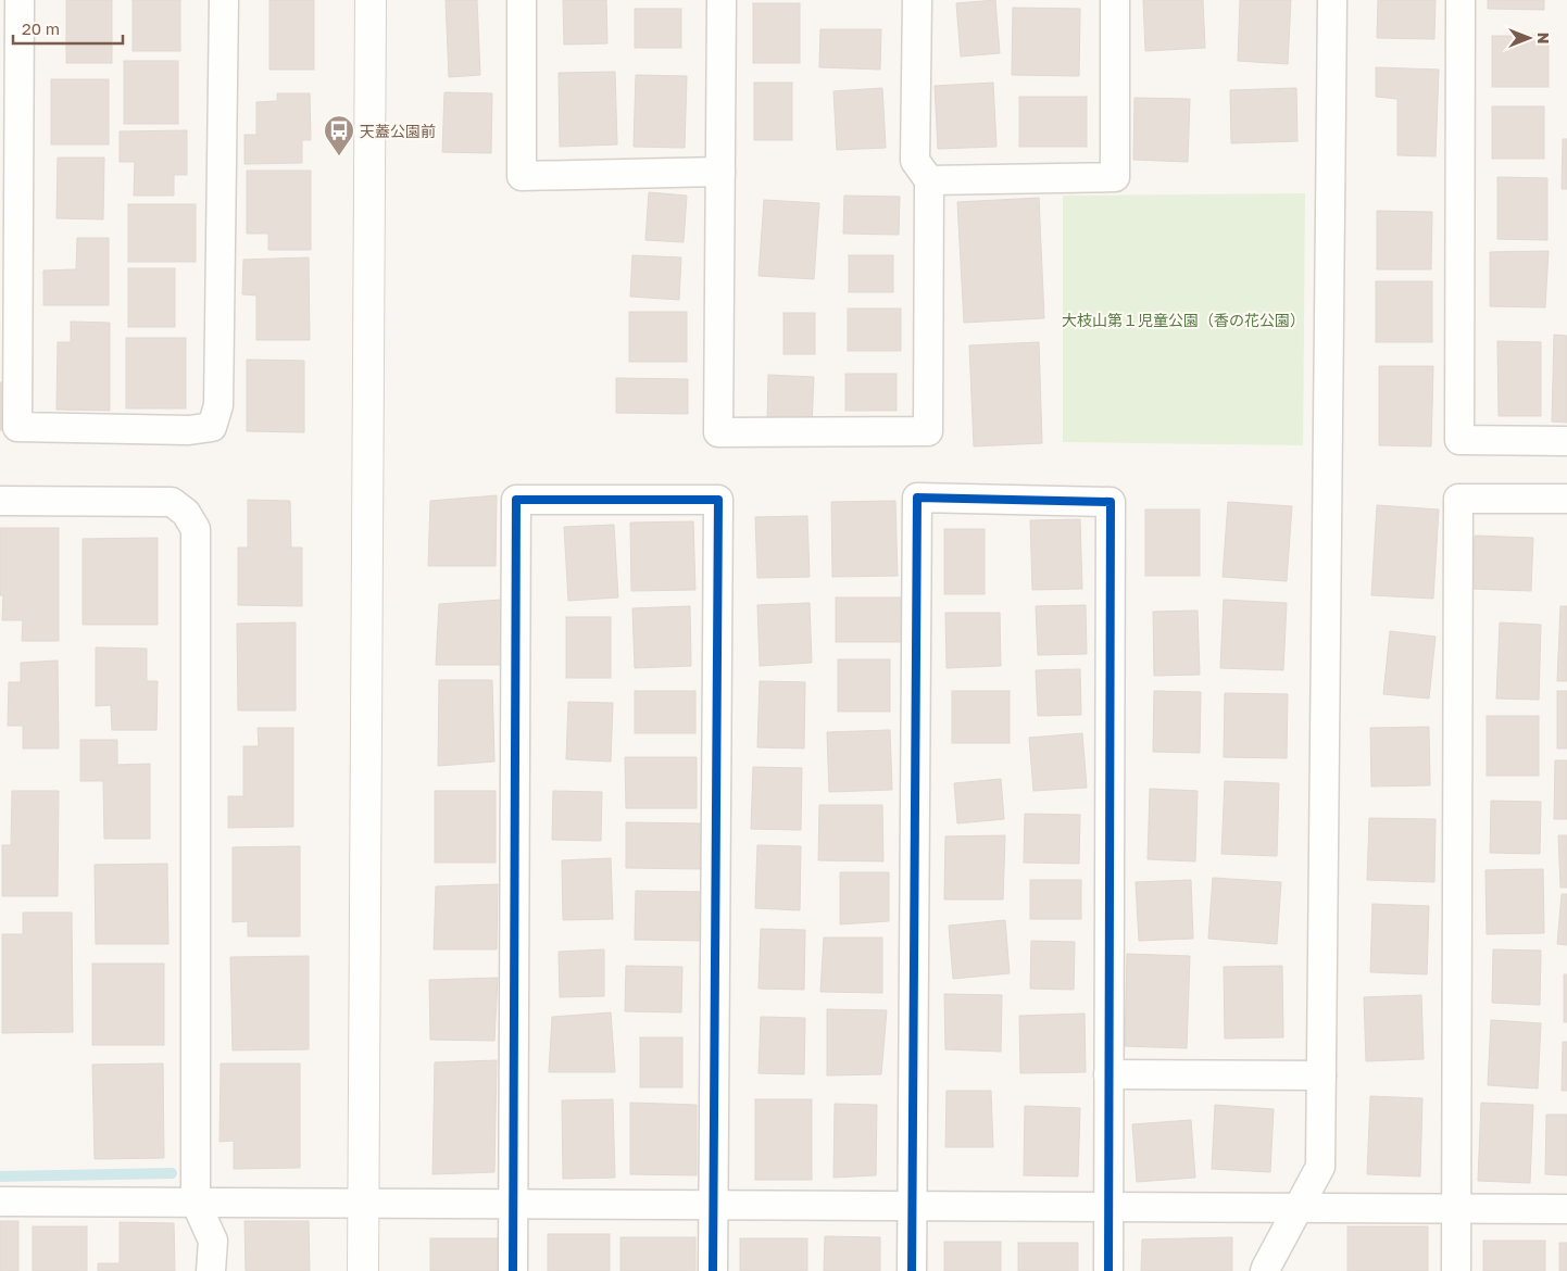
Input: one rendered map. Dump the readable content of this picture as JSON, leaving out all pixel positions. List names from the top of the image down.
{
  "parks": ["大枝山第１児童公園（香の花公園）"],
  "places": {
    "bus stop": ["天蓋公園前"]
  },
  "scale_bar": "20 m",
  "north": "right"
}
